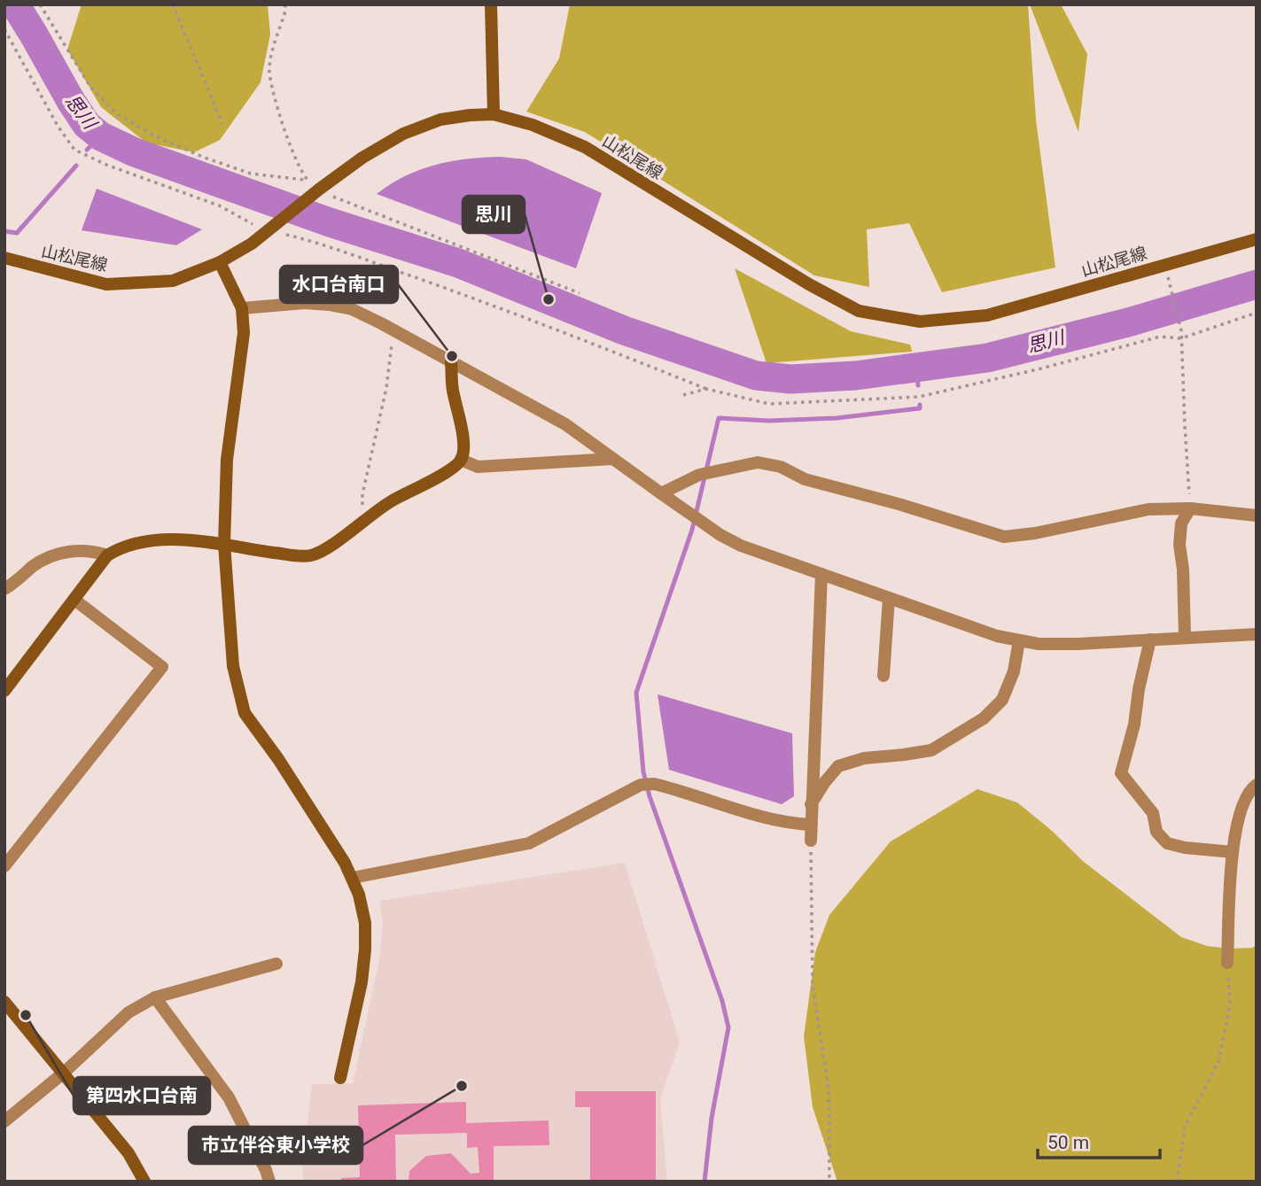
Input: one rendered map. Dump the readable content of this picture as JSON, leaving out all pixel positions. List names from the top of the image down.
{
  "streets": {
    "street": ["山松尾線"]
  },
  "water": ["思川"],
  "places": [
    "思川",
    "水口台南口",
    "第四水口台南",
    "市立伴谷東小学校"
  ],
  "scale_bar": "50 m"
}
